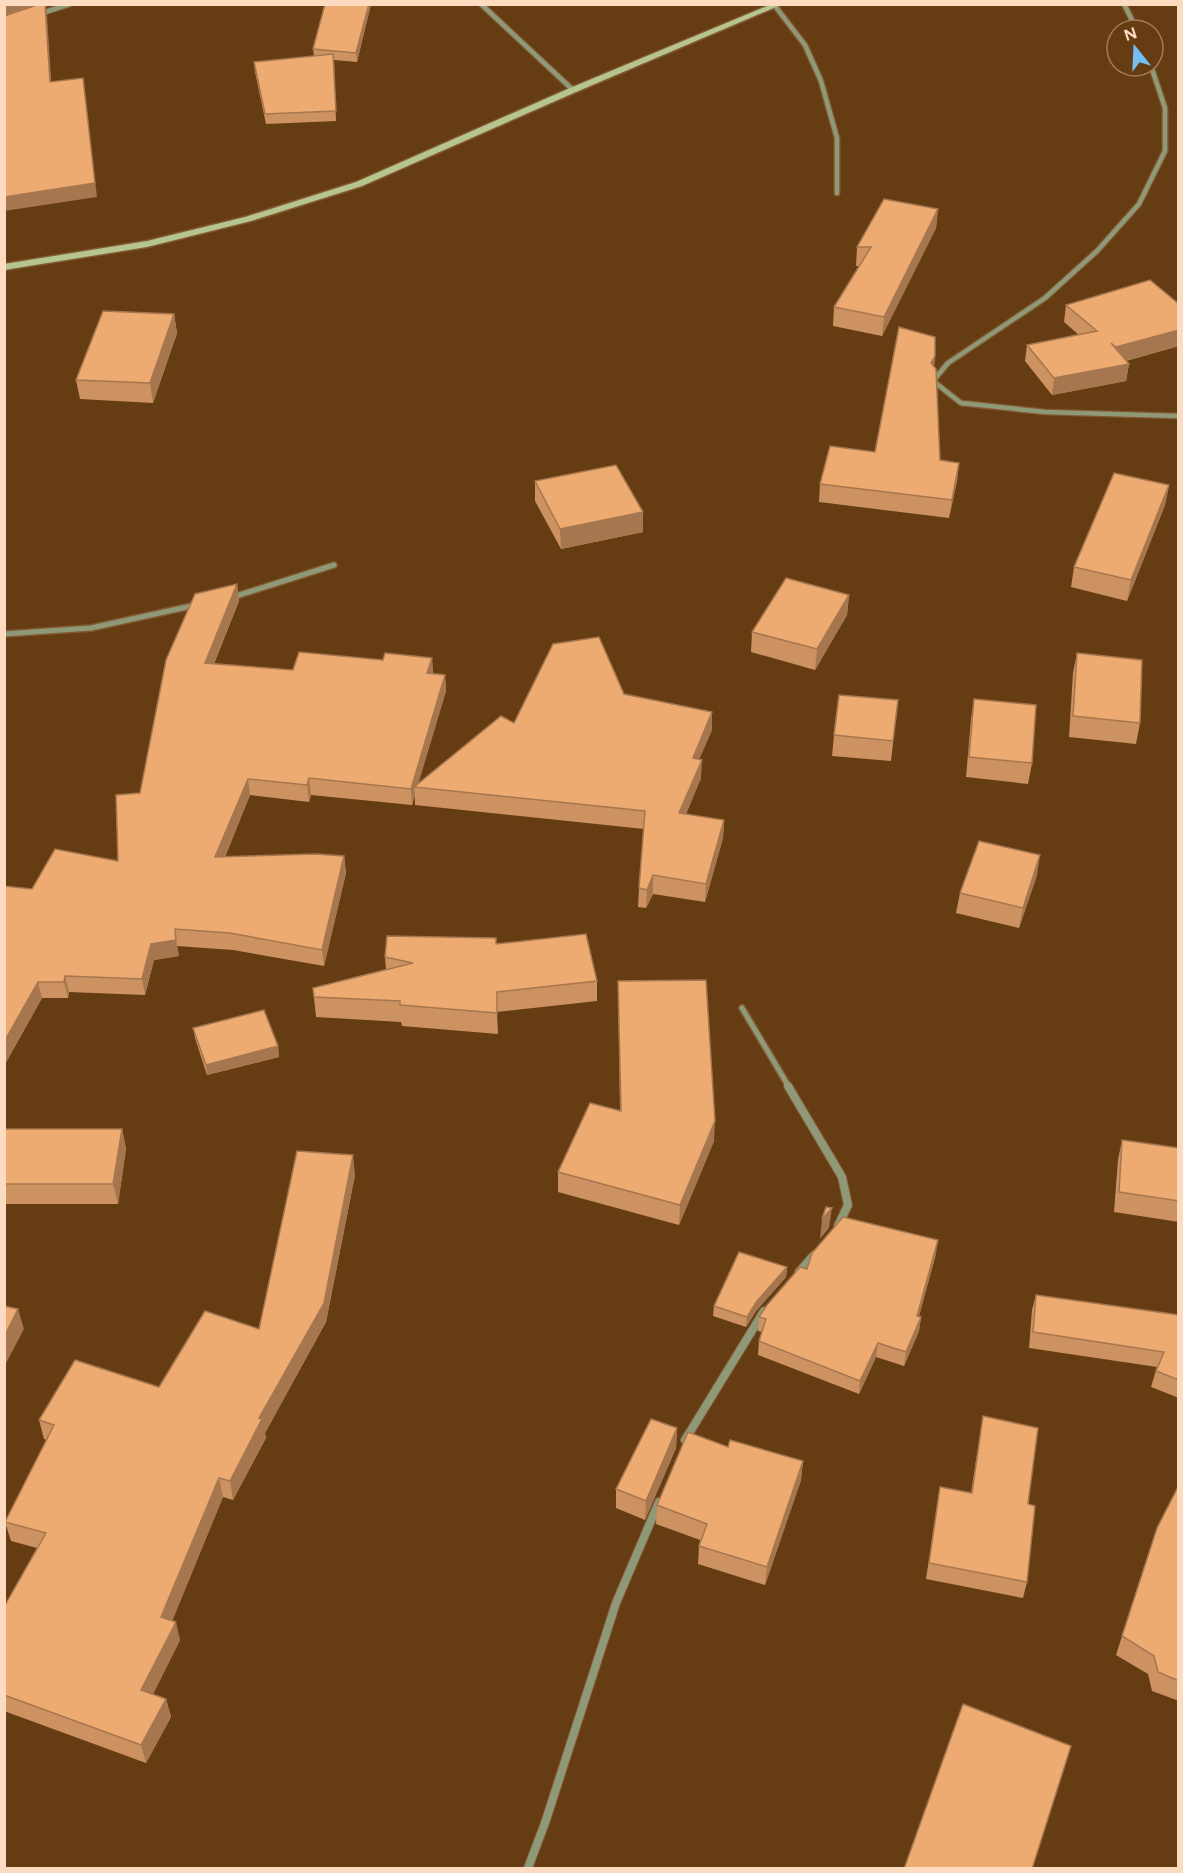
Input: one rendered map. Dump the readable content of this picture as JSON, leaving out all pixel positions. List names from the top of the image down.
{
  "north": "top"
}
